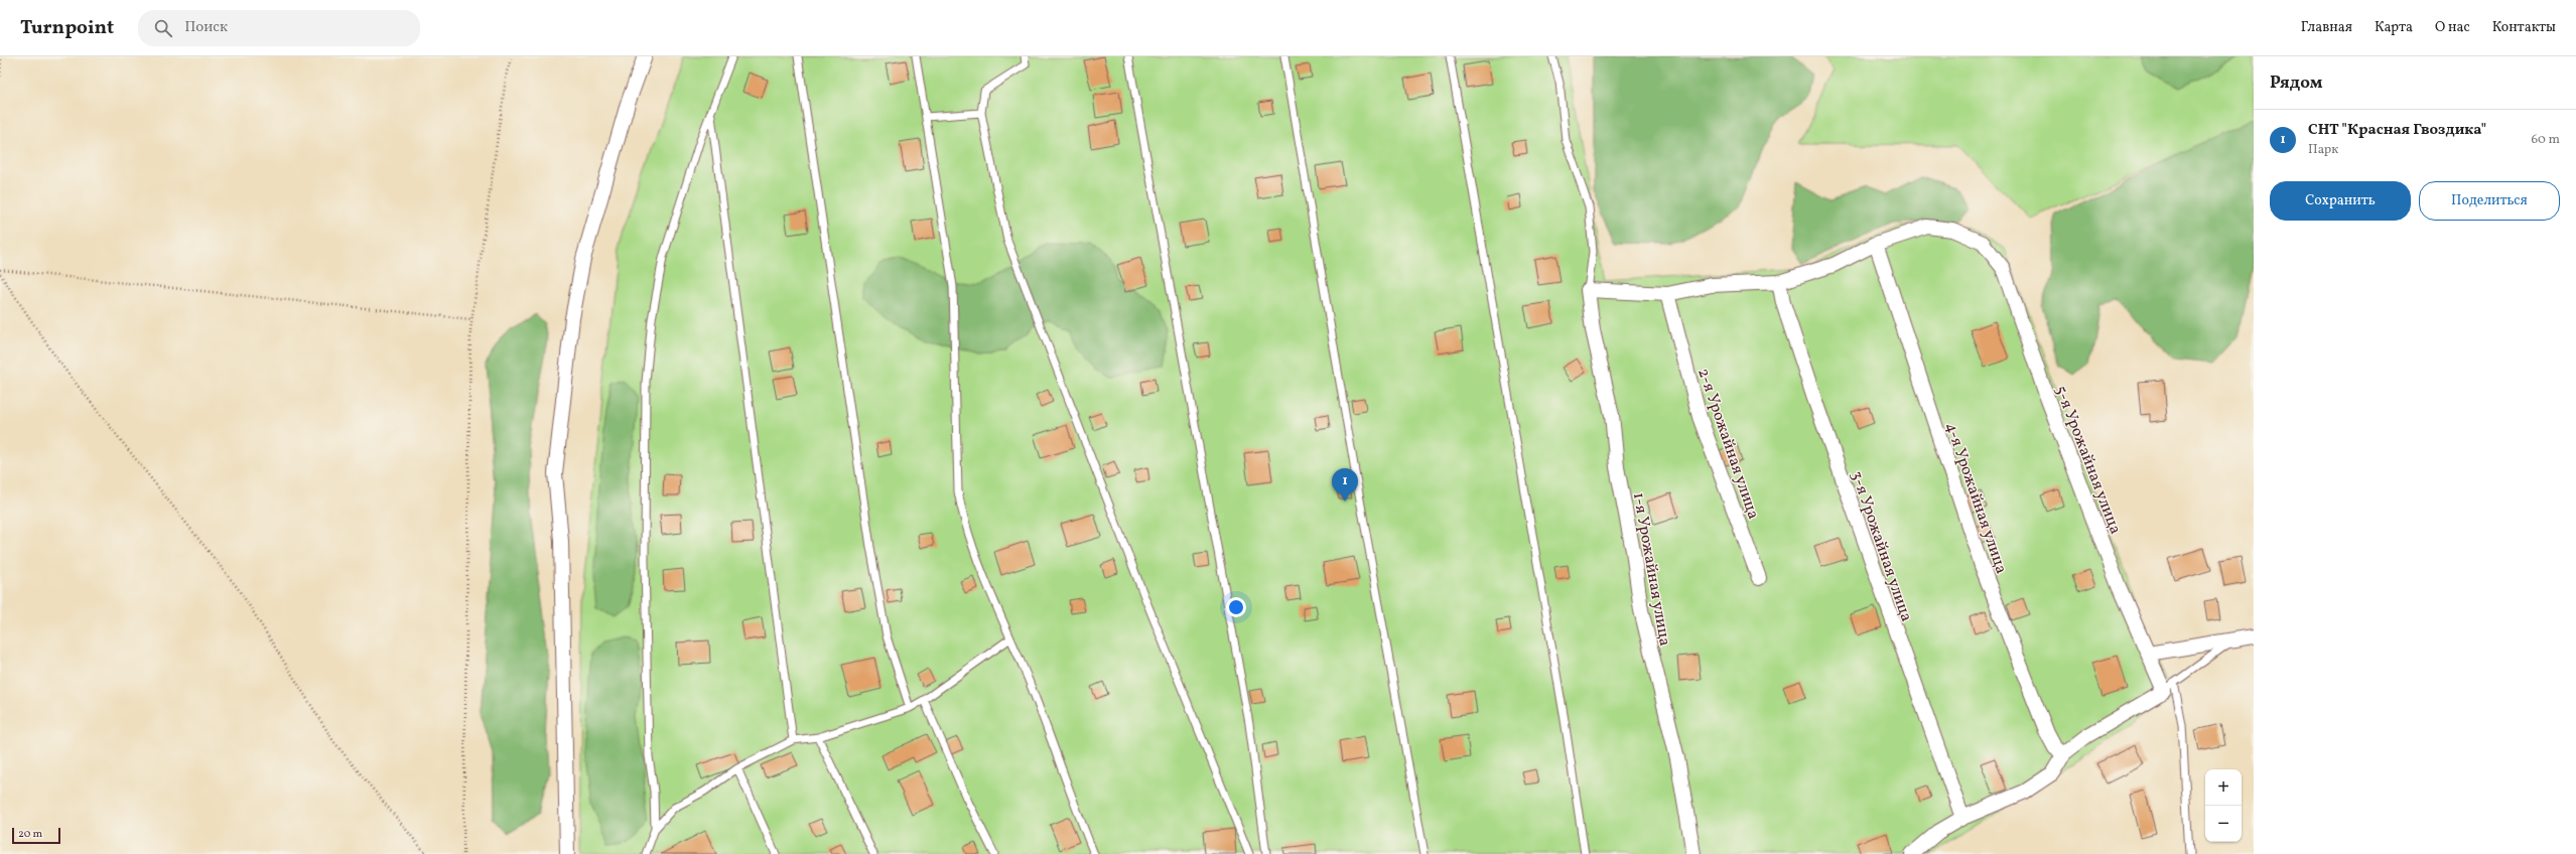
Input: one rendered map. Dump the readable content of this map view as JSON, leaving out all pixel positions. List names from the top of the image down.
{
  "streets": {
    "street": [
      "2-я Урожайная улица",
      "5-я Урожайная улица",
      "4-я Урожайная улица",
      "3-я Урожайная улица",
      "1-я Урожайная улица"
    ]
  },
  "crossings": [
    ["5-я Урожайная улица", "4-я Урожайная улица"]
  ],
  "scale_bar": "20 m",
  "page": {
    "header": "Turnpoint",
    "search": "Поиск",
    "nav": [
      "Главная",
      "Карта",
      "О нас",
      "Контакты"
    ],
    "heading": "Рядом",
    "list": [
      {
        "mark": "1",
        "name": "СНТ \"Красная Гвоздика\"",
        "note": "Парк",
        "value": "60 m"
      }
    ],
    "buttons": ["Сохранить", "Поделиться"],
    "pins": "1",
    "map_buttons": ["+", "−"],
    "scale": "20 m"
  }
}
